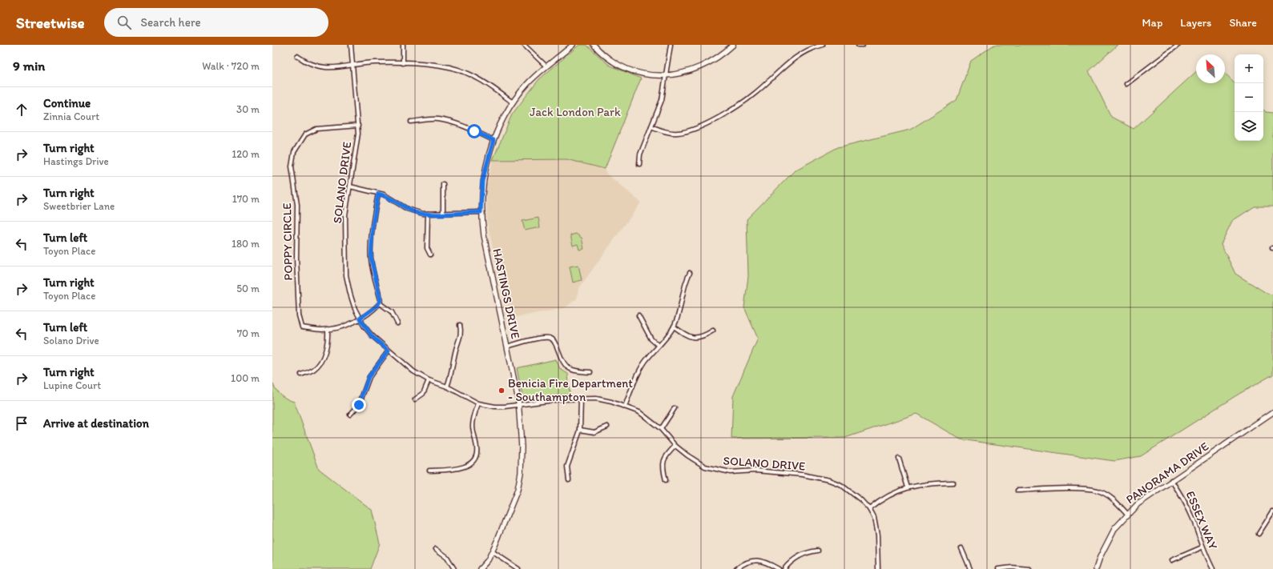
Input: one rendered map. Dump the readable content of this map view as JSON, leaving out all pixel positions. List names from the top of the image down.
{
  "streets": {
    "street": [
      "SOLANO DRIVE",
      "POPPY CIRCLE",
      "HASTINGS DRIVE",
      "PANORAMA DRIVE",
      "ESSEX WAY"
    ]
  },
  "crossings": [
    ["SOLANO DRIVE", "POPPY CIRCLE"],
    ["SOLANO DRIVE", "HASTINGS DRIVE"],
    ["PANORAMA DRIVE", "ESSEX WAY"]
  ],
  "parks": ["Jack London Park"],
  "places": ["Benicia Fire Department - Southampton"],
  "north": "top left",
  "page": {
    "header": "Streetwise",
    "search": "Search here",
    "nav": ["Map", "Layers", "Share"],
    "heading": ["9 min", "Walk · 720 m"],
    "map_buttons": ["+", "−"],
    "list": [
      ["Continue", "Zinnia Court", "30 m"],
      ["Turn right", "Hastings Drive", "120 m"],
      ["Turn right", "Sweetbrier Lane", "170 m"],
      ["Turn left", "Toyon Place", "180 m"],
      ["Turn right", "Toyon Place", "50 m"],
      ["Turn left", "Solano Drive", "70 m"],
      ["Turn right", "Lupine Court", "100 m"],
      "Arrive at destination"
    ]
  }
}
